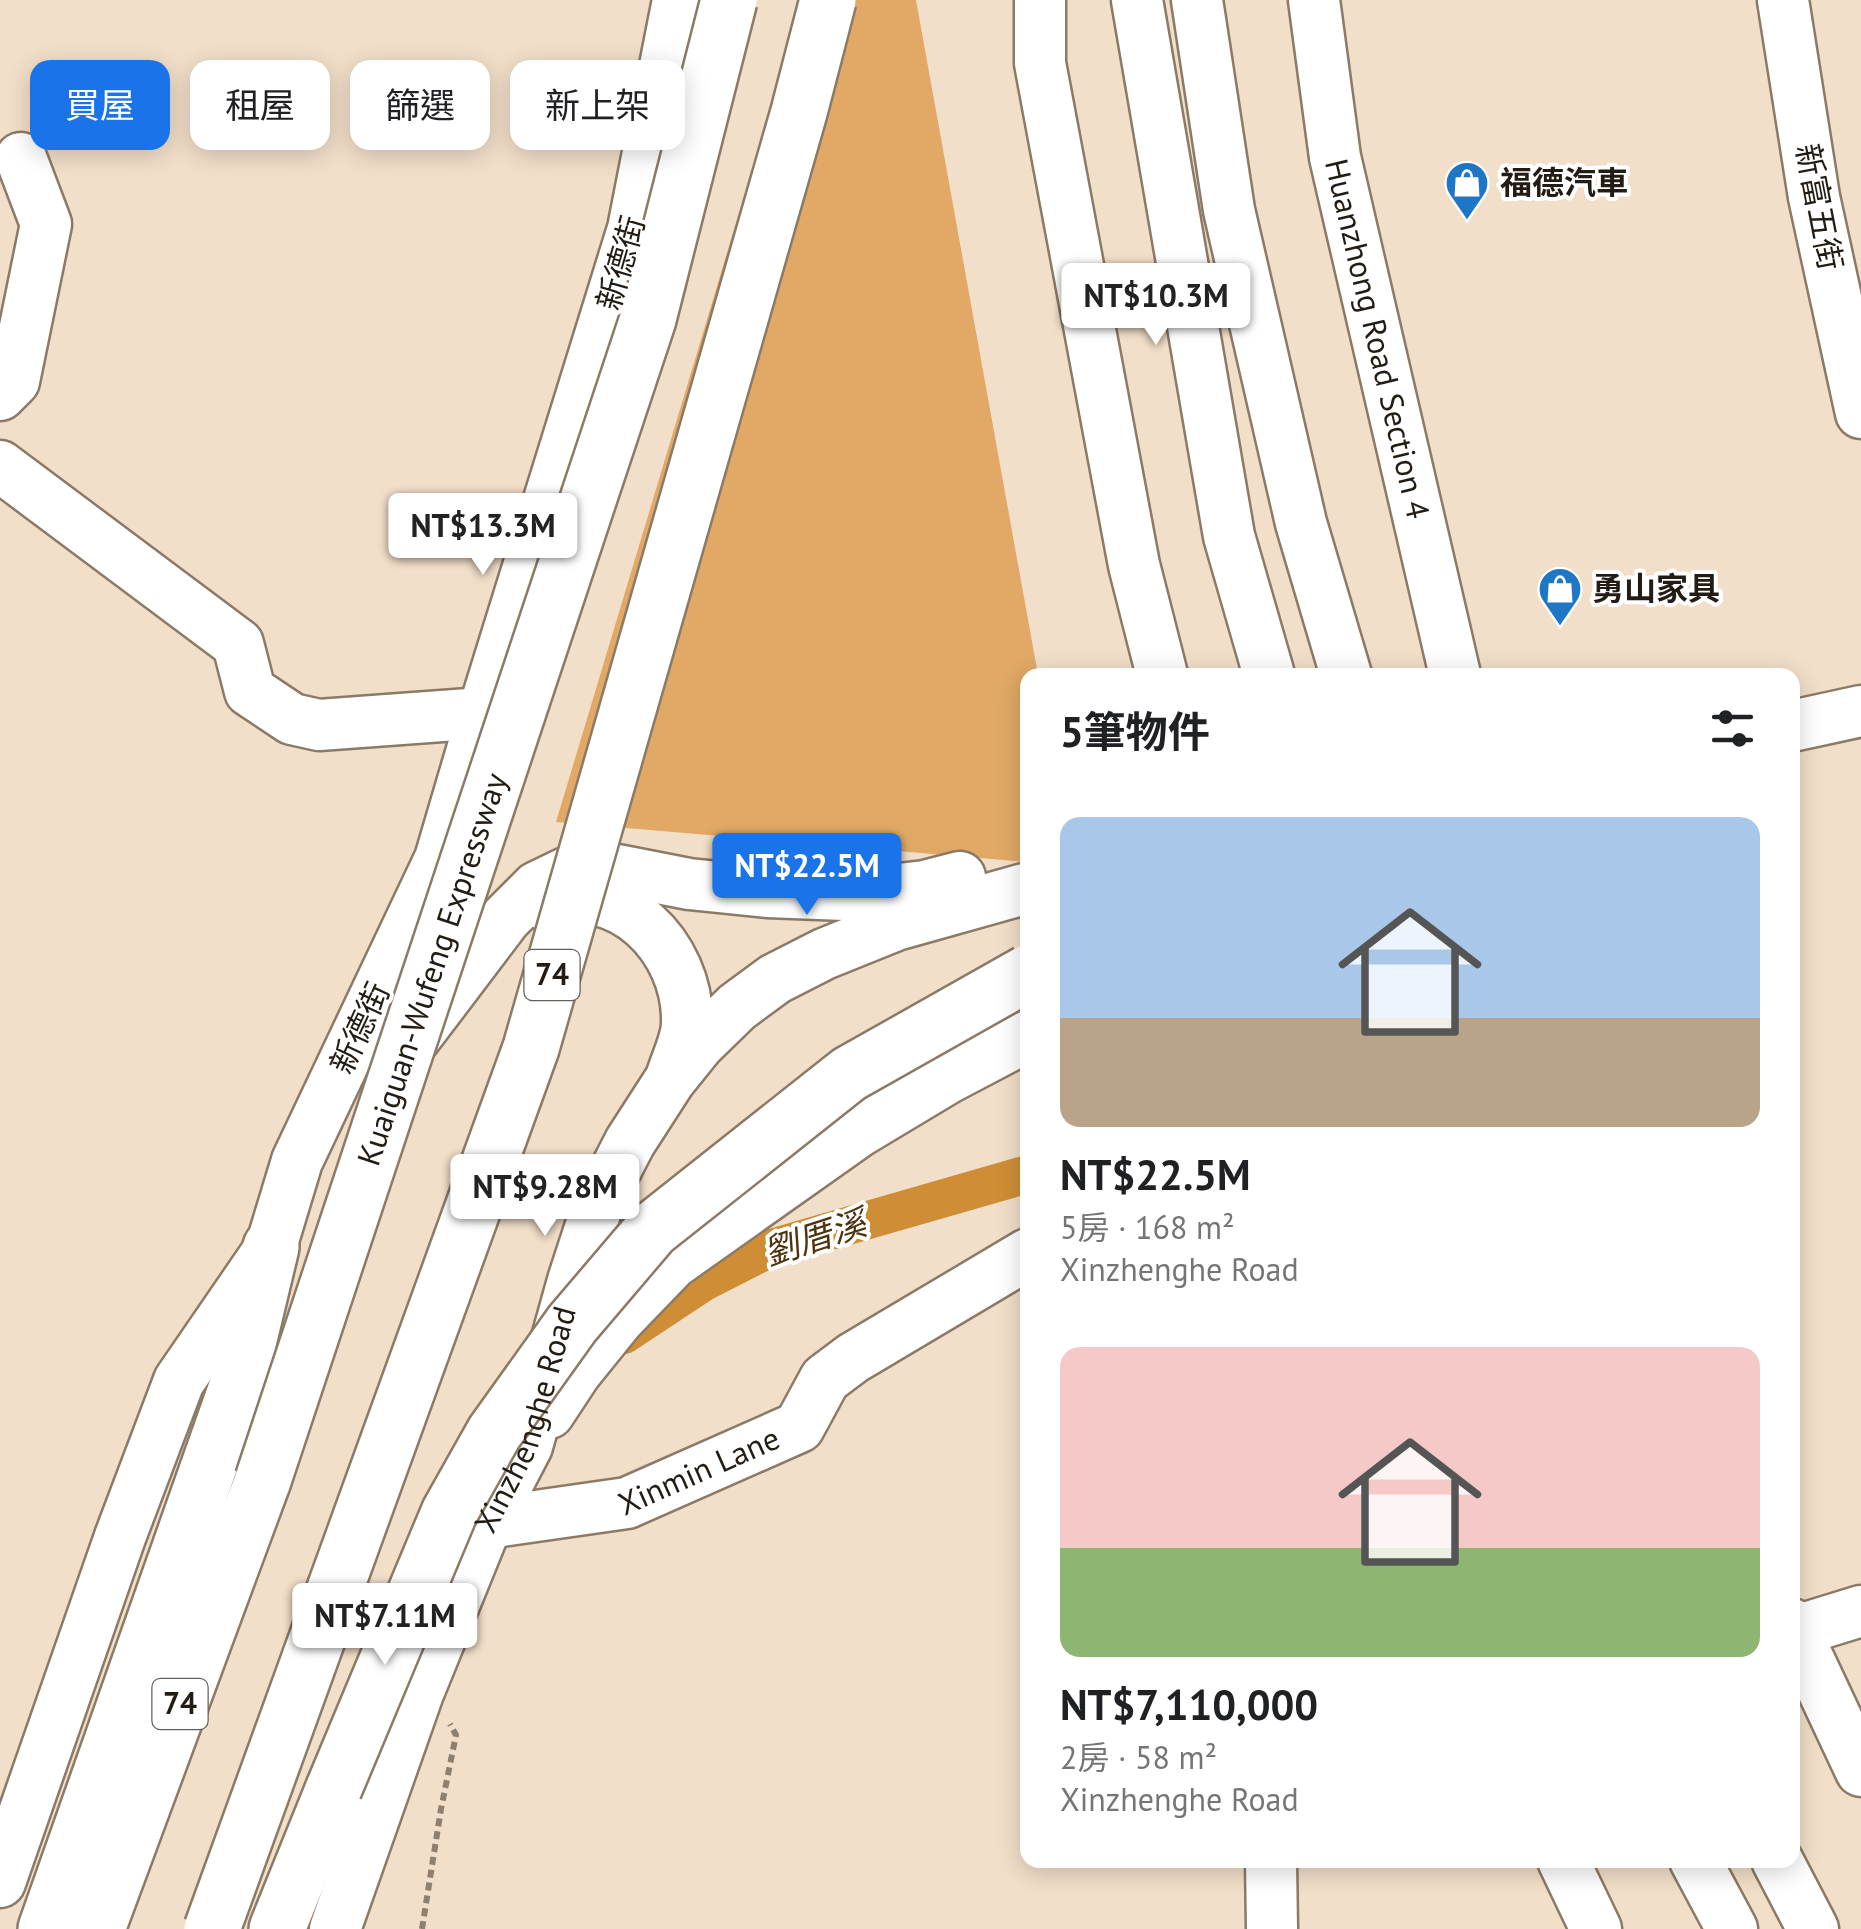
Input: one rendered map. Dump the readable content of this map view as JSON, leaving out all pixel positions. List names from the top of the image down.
{
  "streets": {
    "highway": ["Kuaiguan-Wufeng Expressway", "74"],
    "street": [
      "新富五街",
      "新德街",
      "Huanzhong Road Section 4",
      "Xinzhenghe Road",
      "Xinmin Lane"
    ]
  },
  "crossings": [
    ["Xinzhenghe Road", "Xinmin Lane"]
  ],
  "water": ["劉厝溪"],
  "places": {
    "shop": ["福德汽車", "勇山家具"]
  },
  "page": {
    "chip": [
      "買屋",
      "租屋",
      "篩選",
      "新上架"
    ],
    "price": [
      "NT$10.3M",
      "NT$13.3M",
      "NT$22.5M",
      "NT$9.28M",
      "NT$7.11M"
    ],
    "heading": "5筆物件",
    "list": [
      {
        "name": "NT$22.5M",
        "note": "5房 · 168 m² · Xinzhenghe Road"
      },
      {
        "name": "NT$7,110,000",
        "note": "2房 · 58 m² · Xinzhenghe Road"
      }
    ]
  }
}
